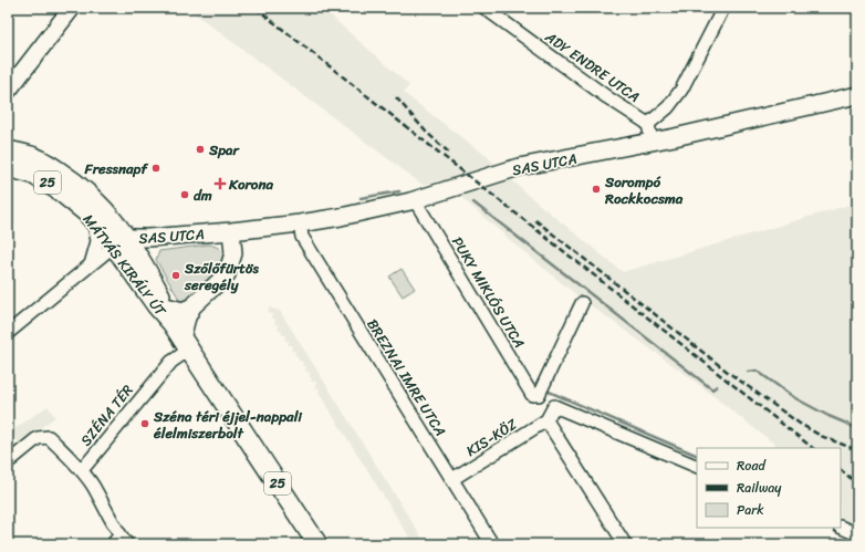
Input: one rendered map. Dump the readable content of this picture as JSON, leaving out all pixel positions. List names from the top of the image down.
{
  "streets": {
    "main road": ["SAS UTCA", "25", "MÁTYÁS KIRÁLY ÚT"],
    "street": [
      "ADY ENDRE UTCA",
      "PUKY MIKLÓS UTCA",
      "BREZNAI IMRE UTCA",
      "SZÉNA TÉR",
      "KIS-KÖZ"
    ]
  },
  "crossings": [
    ["SAS UTCA", "MÁTYÁS KIRÁLY ÚT"],
    ["SAS UTCA", "PUKY MIKLÓS UTCA"],
    ["SAS UTCA", "BREZNAI IMRE UTCA"],
    ["MÁTYÁS KIRÁLY ÚT", "SZÉNA TÉR"],
    ["BREZNAI IMRE UTCA", "KIS-KÖZ"]
  ],
  "places": {
    "other": [
      "Spar",
      "Fressnapf",
      "Sorompó Rockkocsma",
      "dm",
      "Szőlőfürtös seregély",
      "Széna téri éjjel-nappali élelmiszerbolt"
    ],
    "health": ["Korona"]
  },
  "legend": ["Road", "Railway", "Park"]
}
